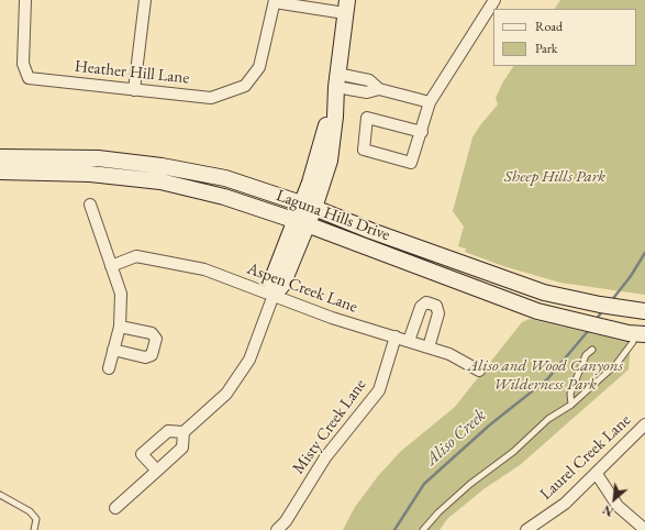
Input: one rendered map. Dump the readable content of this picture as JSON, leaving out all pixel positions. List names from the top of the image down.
{
  "streets": {
    "main road": ["Laguna Hills Drive"],
    "street": [
      "Heather Hill Lane",
      "Aspen Creek Lane",
      "Misty Creek Lane",
      "Laurel Creek Lane"
    ]
  },
  "crossings": [
    ["Aspen Creek Lane", "Misty Creek Lane"]
  ],
  "water": ["Aliso Creek"],
  "parks": ["Sheep Hills Park", "Aliso and Wood Canyons Wilderness Park"],
  "legend": ["Road", "Park"],
  "north": "bottom left"
}
